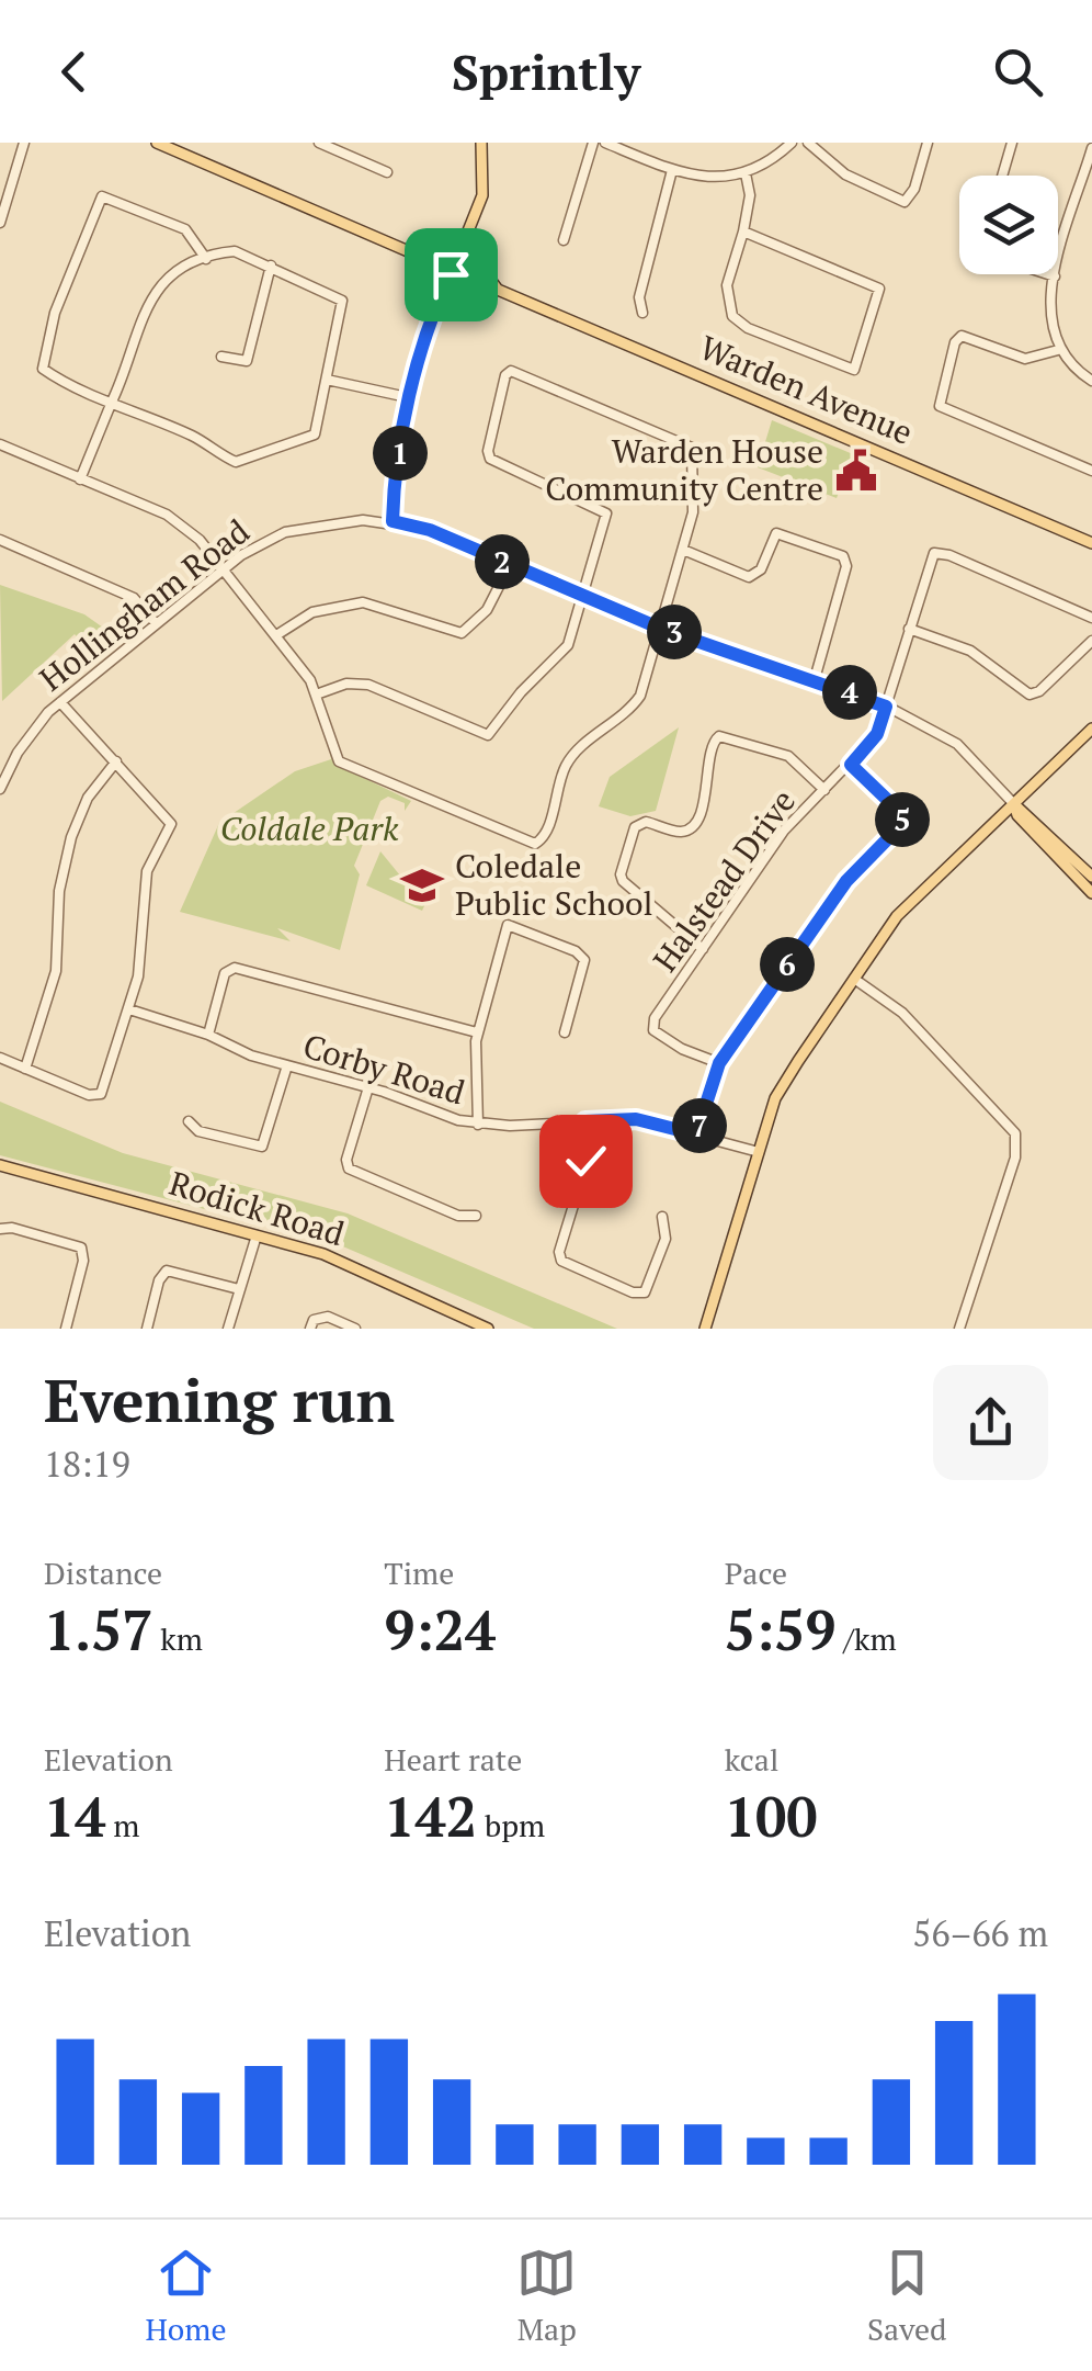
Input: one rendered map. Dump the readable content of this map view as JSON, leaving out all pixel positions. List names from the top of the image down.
{
  "streets": {
    "main road": ["Warden Avenue", "Rodick Road"],
    "street": ["Hollingham Road", "Halstead Drive", "Corby Road"]
  },
  "crossings": [
    ["Hollingham Road", "Halstead Drive"]
  ],
  "parks": ["Coldale Park"],
  "places": {
    "public building": ["Warden House Community Centre"],
    "school or university": ["Coledale Public School"]
  },
  "page": {
    "header": "Sprintly",
    "pins": [
      "1",
      "2",
      "3",
      "4",
      "5",
      "6",
      "7"
    ],
    "heading": ["Evening run", "18:19"],
    "stats": [
      ["Distance", "1.57 km"],
      ["Time", "9:24"],
      ["Pace", "5:59 /km"],
      ["Elevation", "14 m"],
      ["Heart rate", "142 bpm"],
      ["kcal", "100"]
    ],
    "chart": ["Elevation", "56–66 m"],
    "tabs": ["Home", "Map", "Saved"]
  }
}
